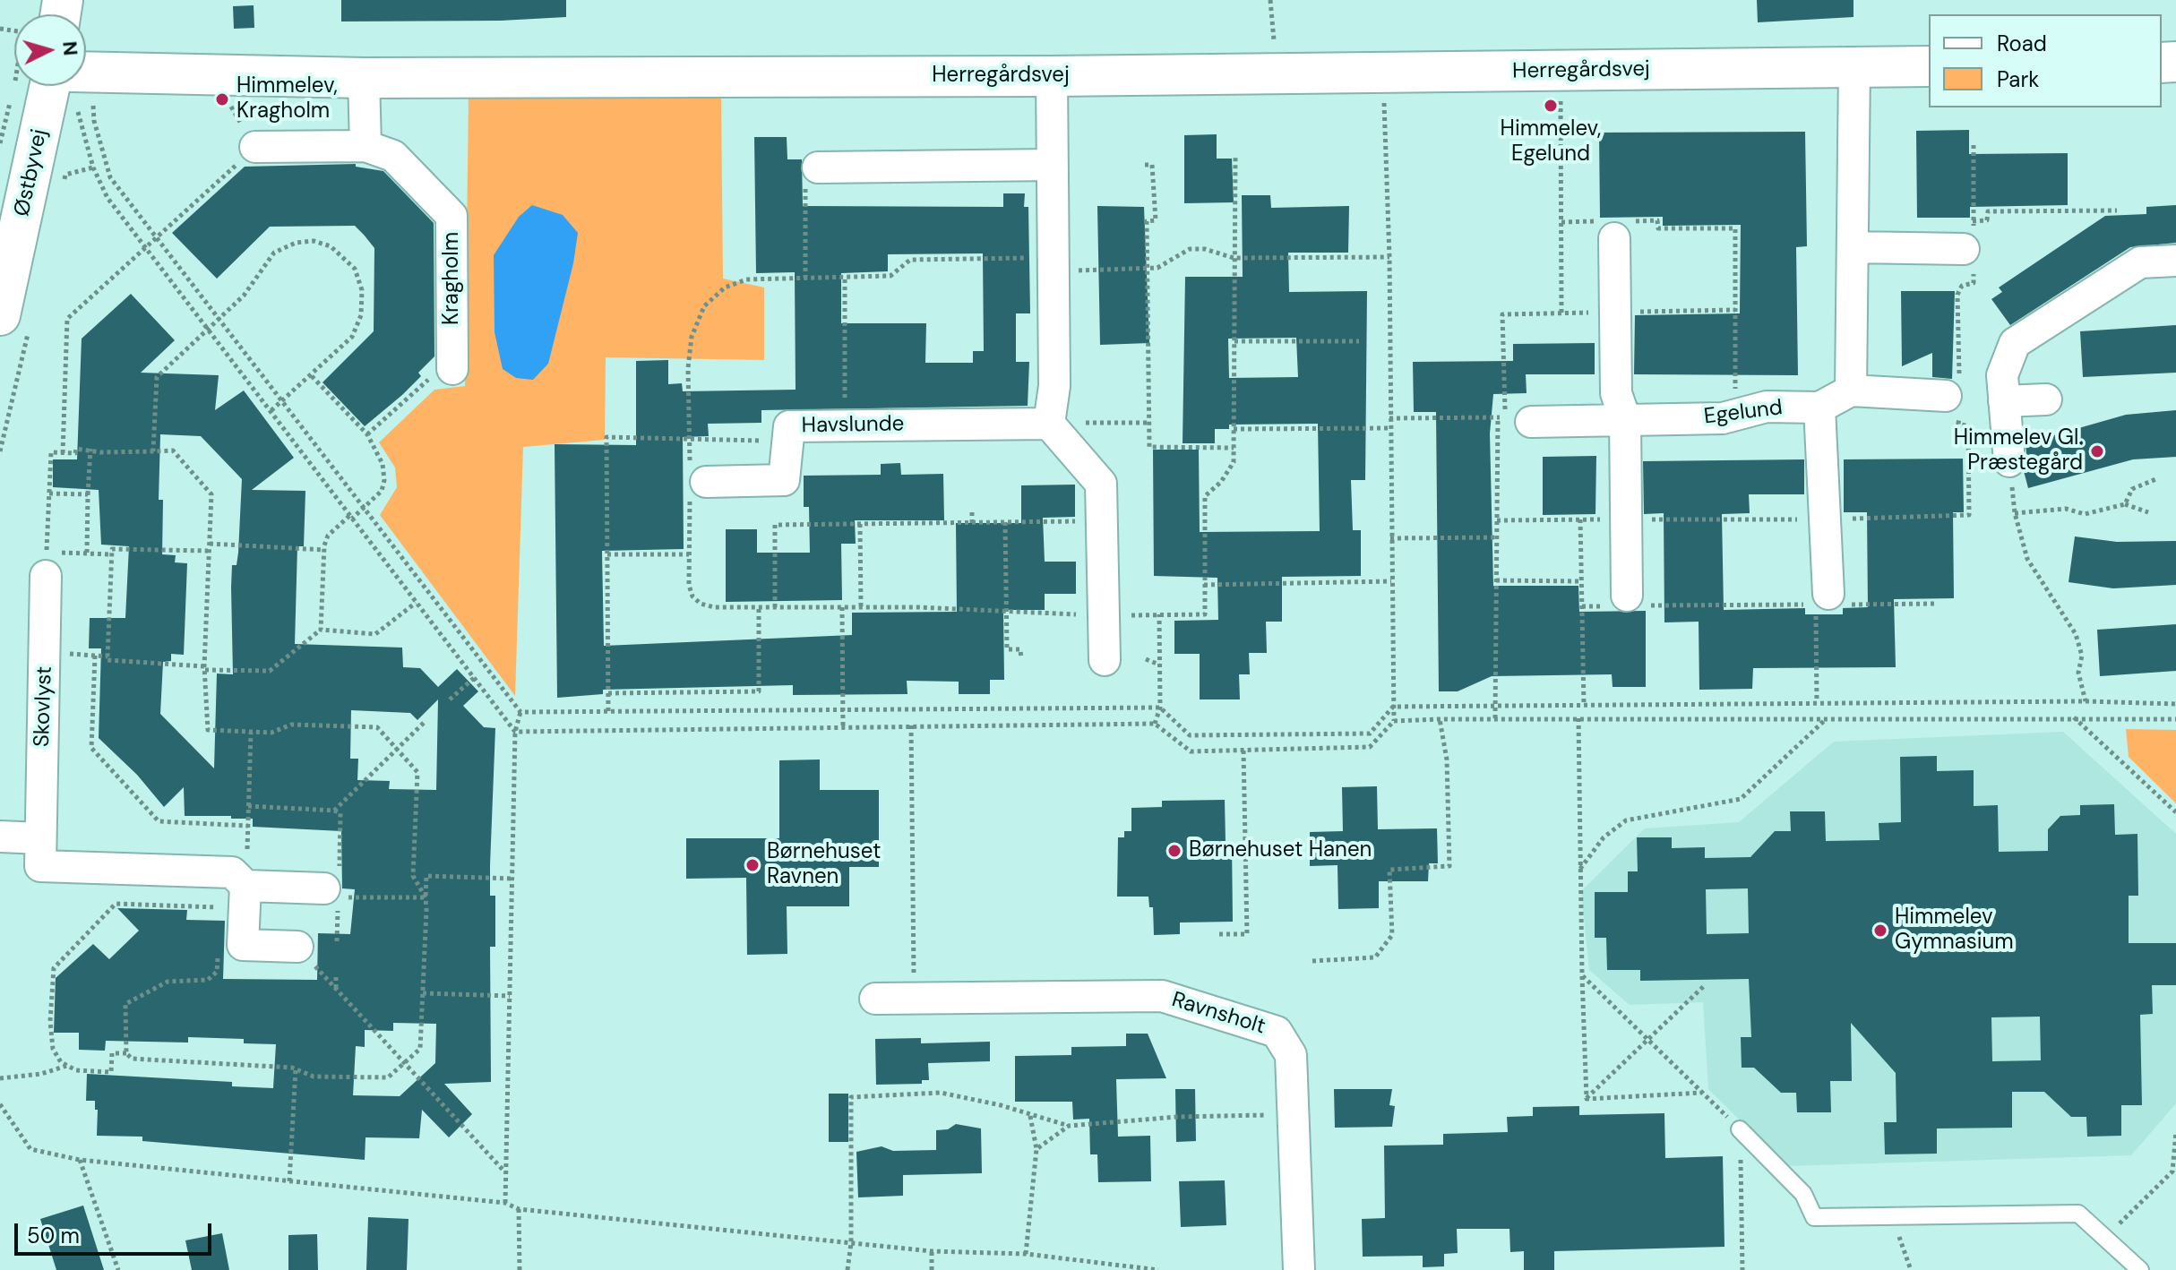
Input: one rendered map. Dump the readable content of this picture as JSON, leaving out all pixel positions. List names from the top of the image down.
{
  "streets": {
    "street": [
      "Herregårdsvej",
      "Østbyvej",
      "Kragholm",
      "Egelund",
      "Havslunde",
      "Skovlyst",
      "Ravnsholt"
    ]
  },
  "places": [
    "Himmelev, Kragholm",
    "Himmelev, Egelund",
    "Himmelev Gl. Præstegård",
    "Børnehuset Hanen",
    "Børnehuset Ravnen",
    "Himmelev Gymnasium"
  ],
  "legend": ["Road", "Park"],
  "scale_bar": "50 m",
  "north": "right"
}
